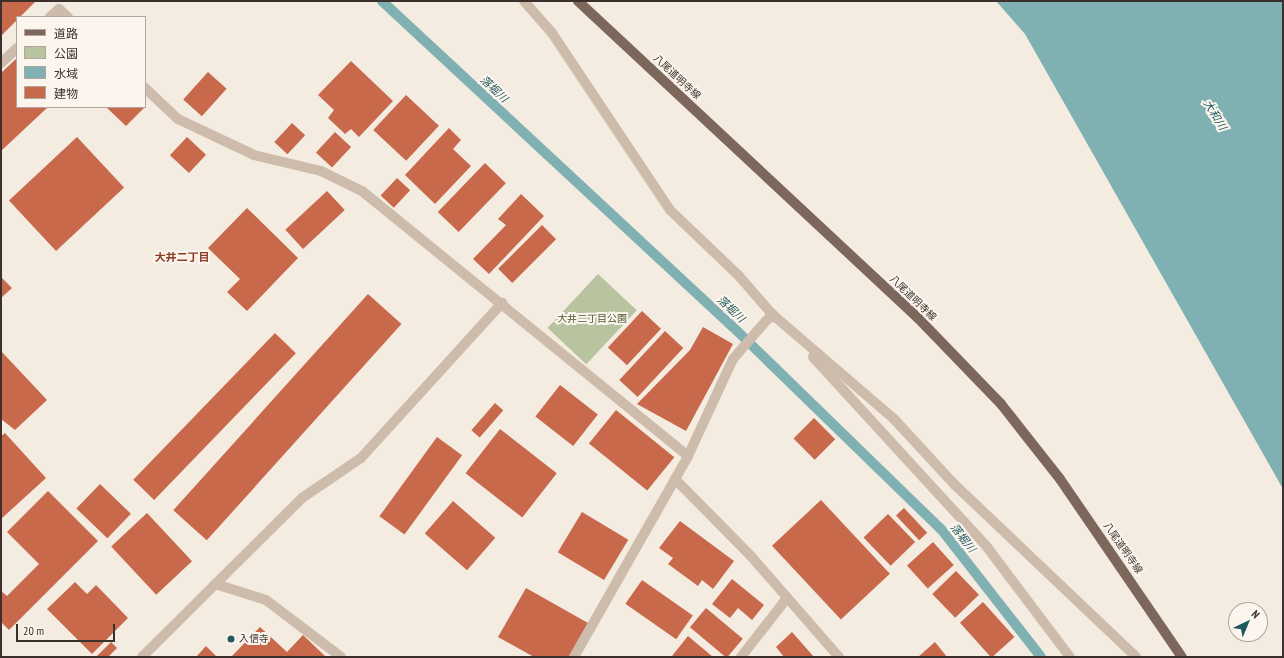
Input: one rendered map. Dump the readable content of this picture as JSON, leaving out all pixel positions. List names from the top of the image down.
{
  "streets": {
    "main road": ["八尾道明寺線"]
  },
  "districts": ["大井二丁目"],
  "water": ["落堀川", "大和川"],
  "parks": ["大井二丁目公園"],
  "places": ["入信寺"],
  "legend": [
    "道路",
    "公園",
    "水域",
    "建物"
  ],
  "scale_bar": "20 m",
  "north": "top right"
}
